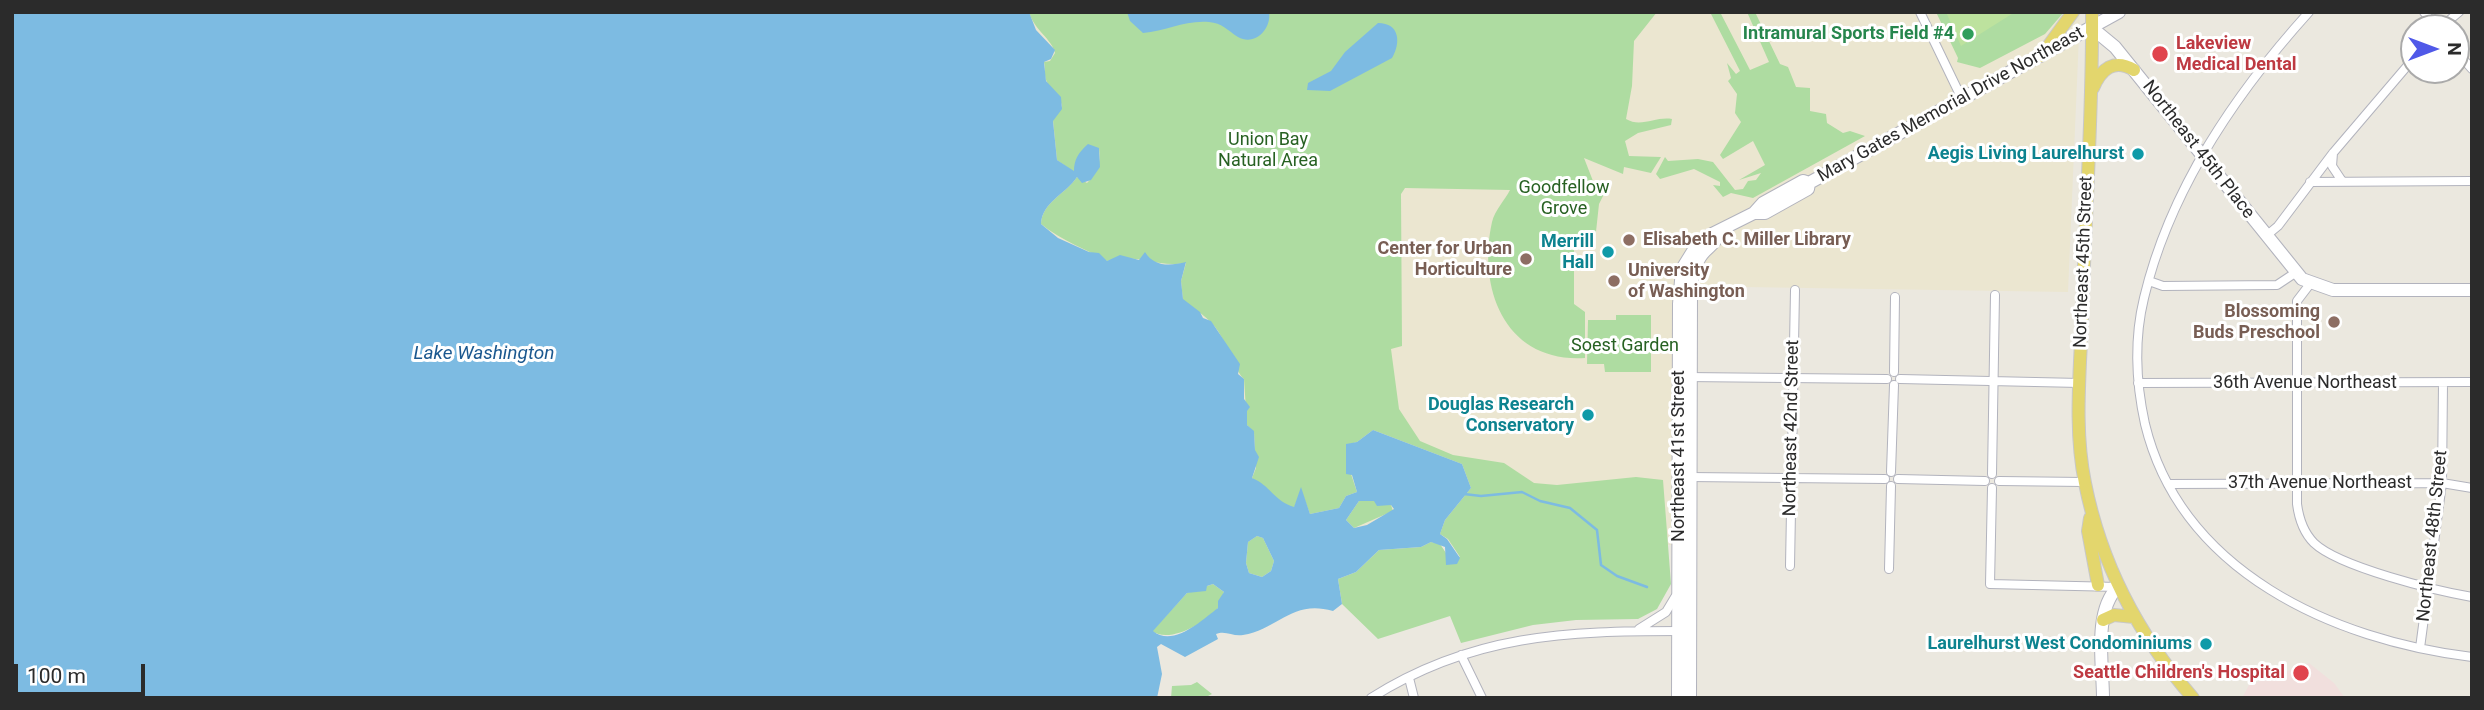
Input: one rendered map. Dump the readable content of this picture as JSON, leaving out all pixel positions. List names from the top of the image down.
{
  "streets": {
    "main road": ["Northeast 45th Street"],
    "street": [
      "Mary Gates Memorial Drive Northeast",
      "Northeast 45th Place",
      "36th Avenue Northeast",
      "Northeast 42nd Street",
      "Northeast 41st Street",
      "37th Avenue Northeast",
      "Northeast 48th Street"
    ]
  },
  "crossings": [
    ["Mary Gates Memorial Drive Northeast", "Northeast 45th Place"],
    ["Mary Gates Memorial Drive Northeast", "Northeast 45th Street"],
    ["Mary Gates Memorial Drive Northeast", "Northeast 41st Street"],
    ["Northeast 45th Place", "Northeast 45th Street"],
    ["36th Avenue Northeast", "Northeast 48th Street"],
    ["37th Avenue Northeast", "Northeast 48th Street"]
  ],
  "water": ["Lake Washington"],
  "parks": ["Union Bay Natural Area", "Goodfellow Grove", "Soest Garden"],
  "places": [
    "Intramural Sports Field #4",
    "Lakeview Medical Dental",
    "Aegis Living Laurelhurst",
    "Elisabeth C. Miller Library",
    "Merrill Hall",
    "Center for Urban Horticulture",
    "University of Washington",
    "Blossoming Buds Preschool",
    "Douglas Research Conservatory",
    "Laurelhurst West Condominiums",
    "Seattle Children's Hospital"
  ],
  "scale_bar": "100 m",
  "north": "right"
}
